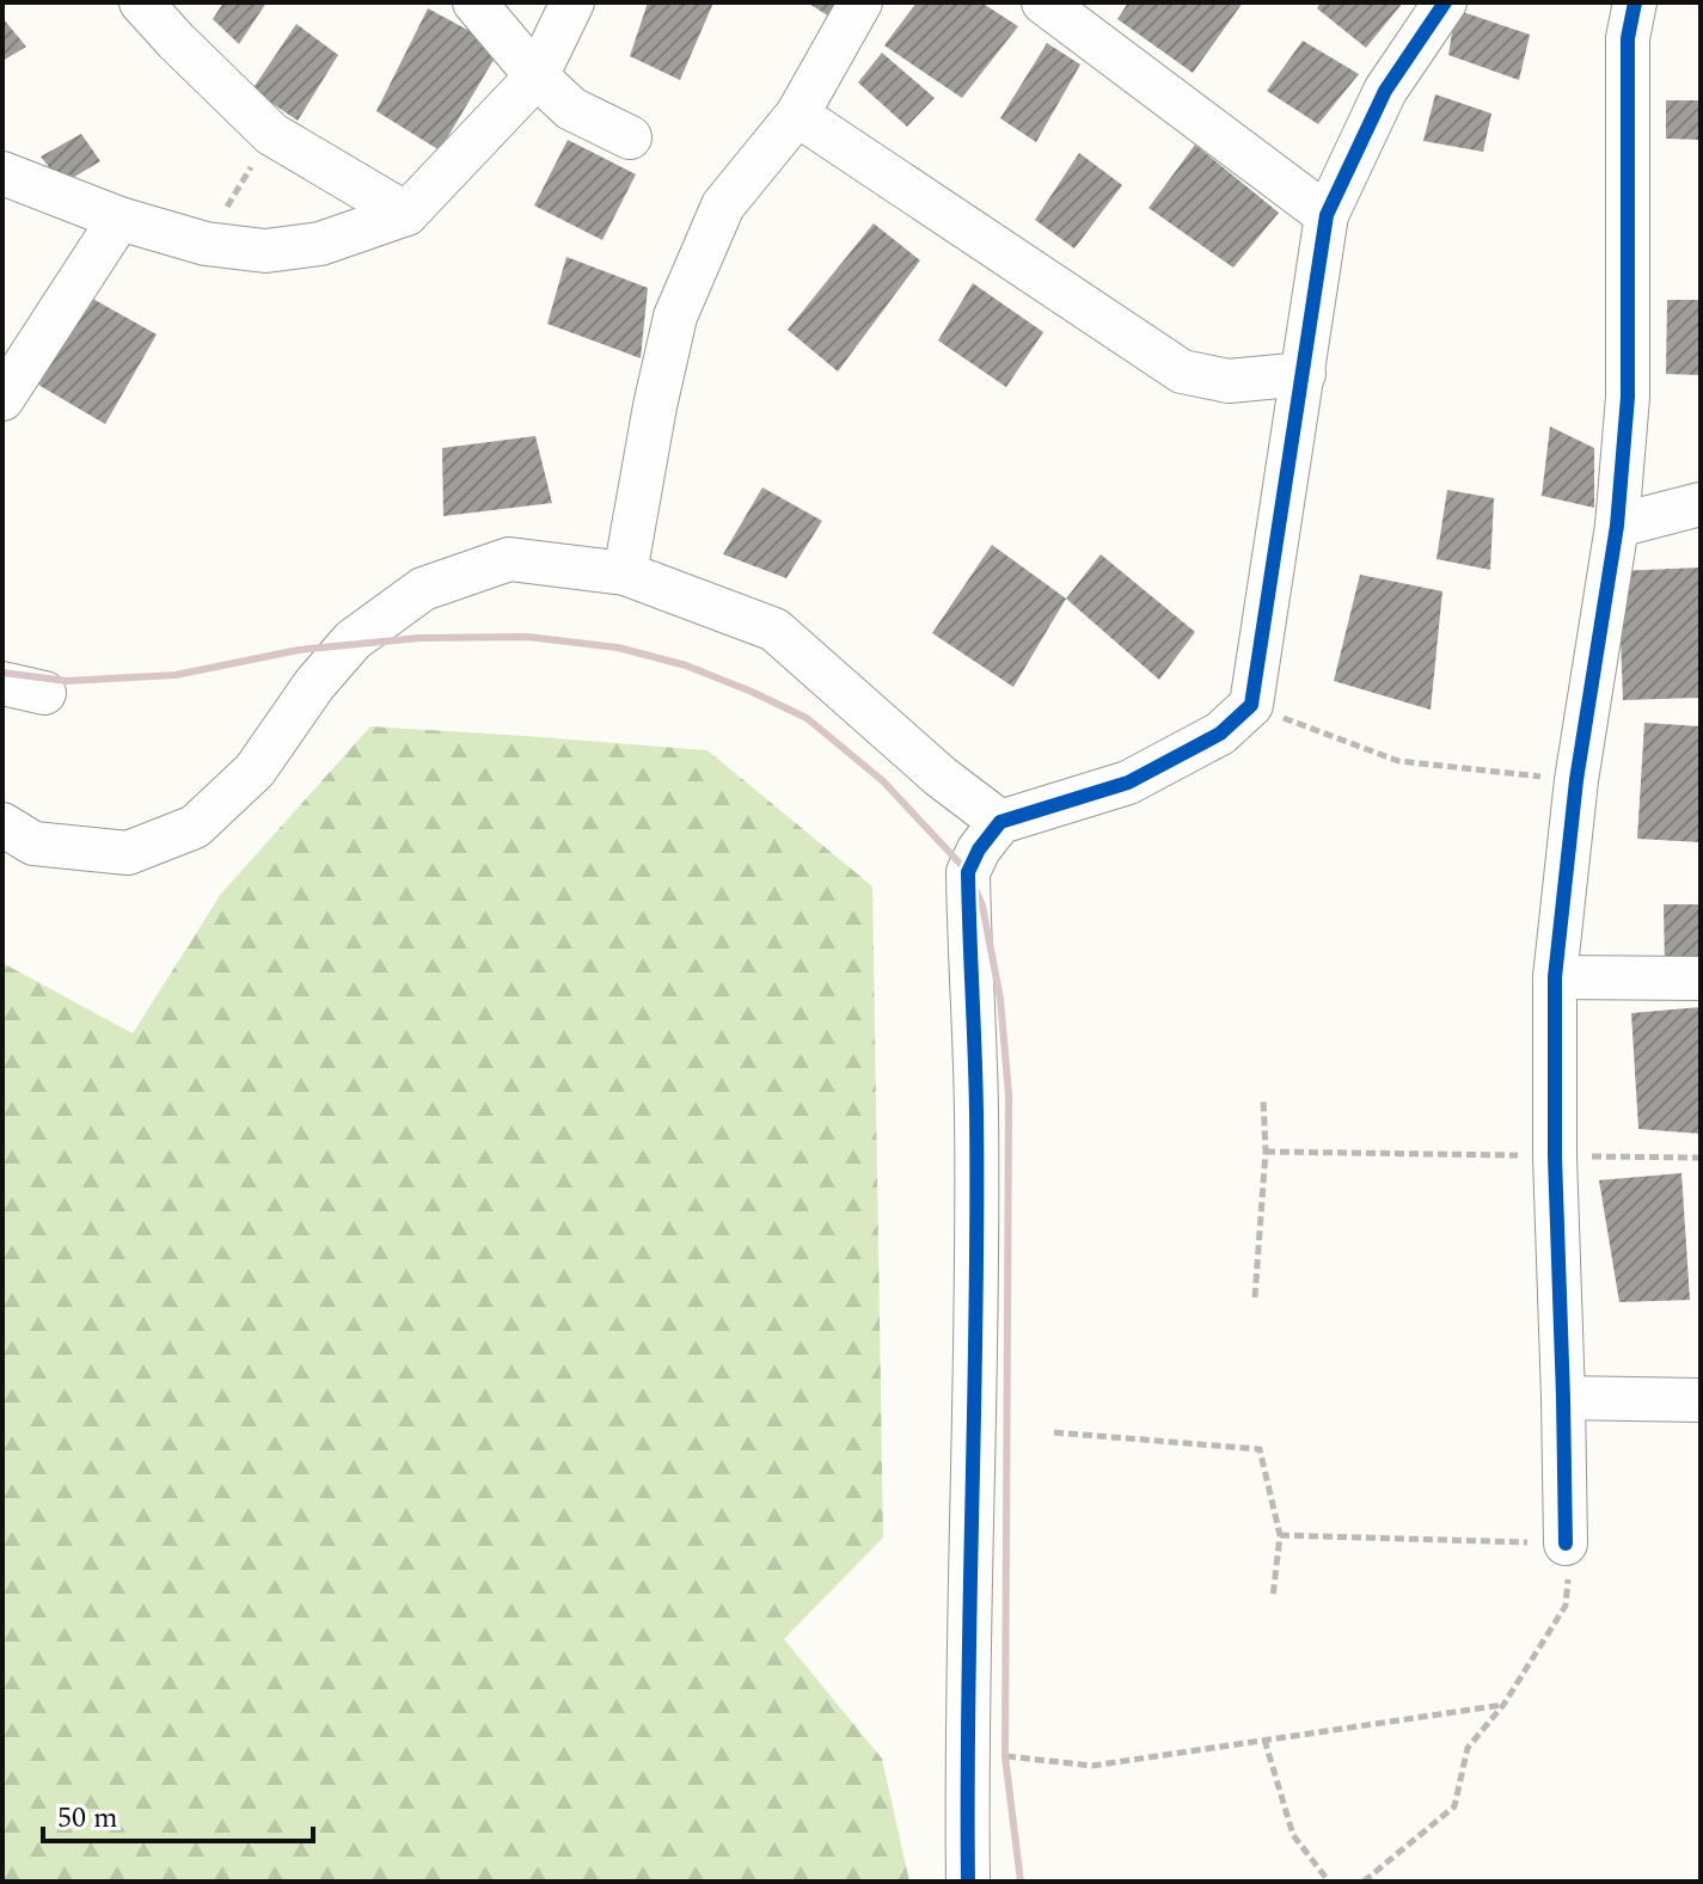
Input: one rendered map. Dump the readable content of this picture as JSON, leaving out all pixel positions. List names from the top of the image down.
{
  "scale_bar": "50 m"
}
